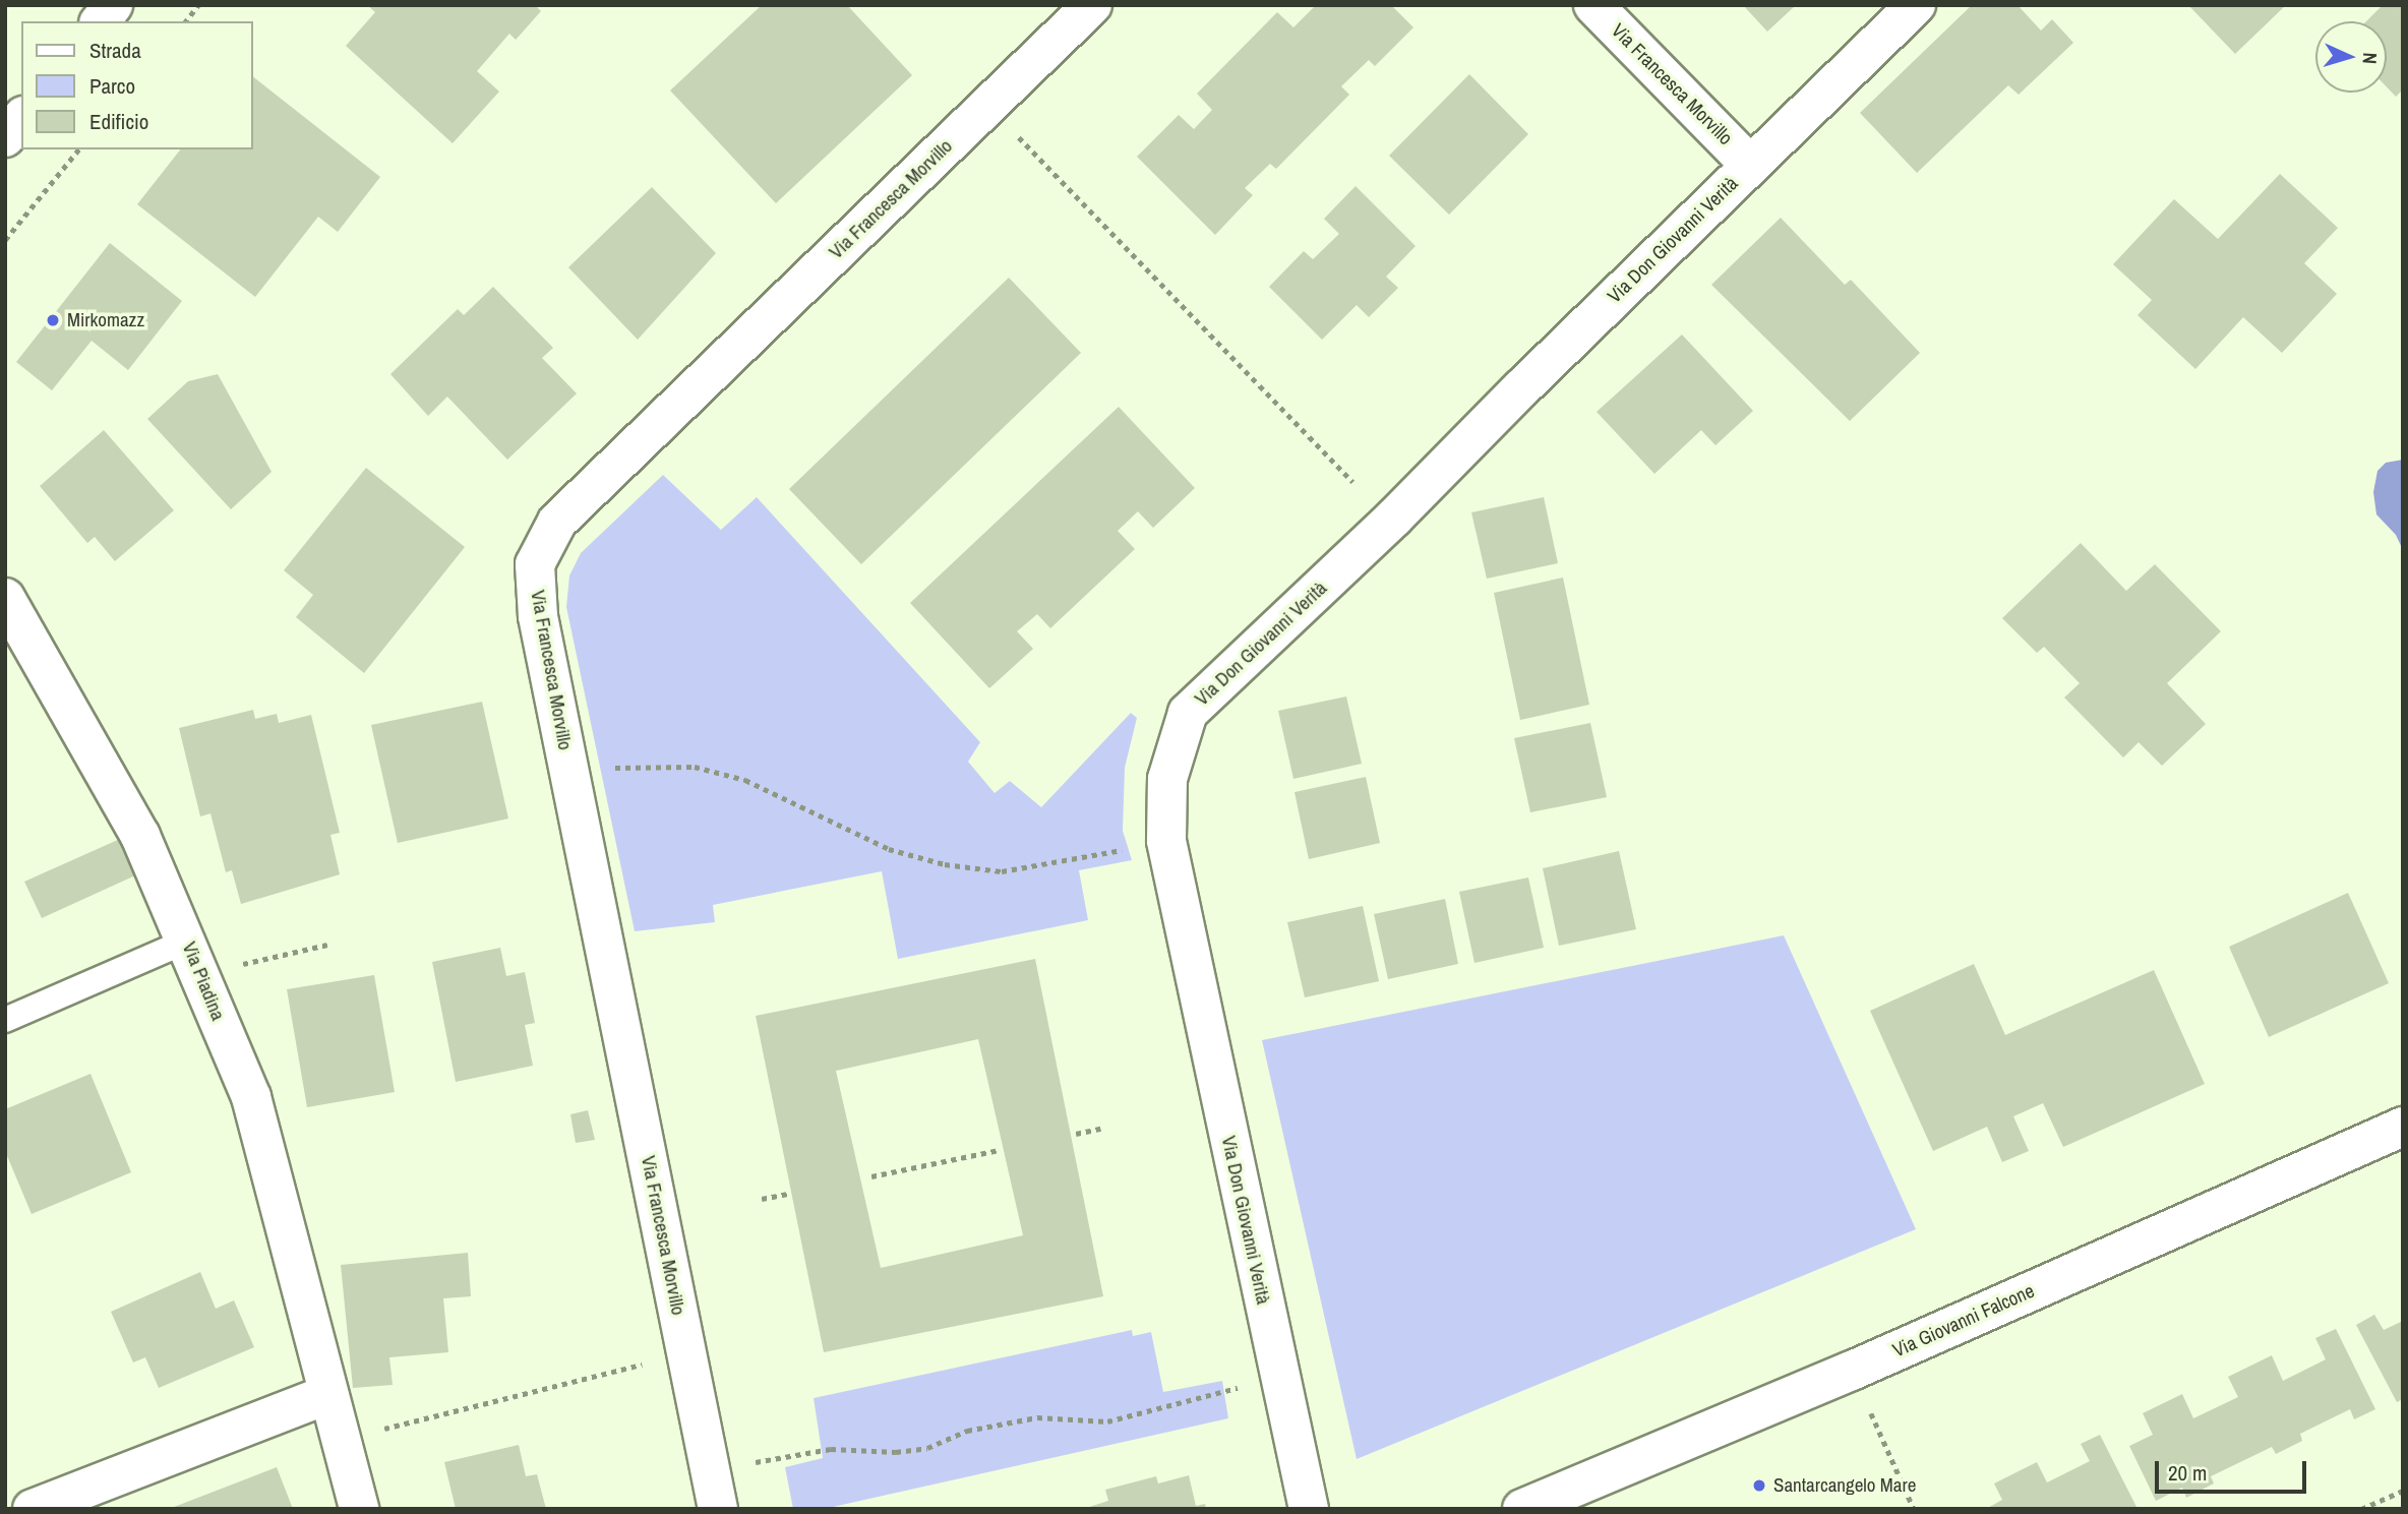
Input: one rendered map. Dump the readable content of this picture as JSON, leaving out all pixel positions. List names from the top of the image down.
{
  "streets": {
    "street": [
      "Via Francesca Morvillo",
      "Via Don Giovanni Verità",
      "Via Piadina",
      "Via Giovanni Falcone"
    ]
  },
  "crossings": [
    ["Via Francesca Morvillo", "Via Don Giovanni Verità"]
  ],
  "places": ["Mirkomazz", "Santarcangelo Mare"],
  "legend": ["Strada", "Parco", "Edificio"],
  "scale_bar": "20 m",
  "north": "right"
}
